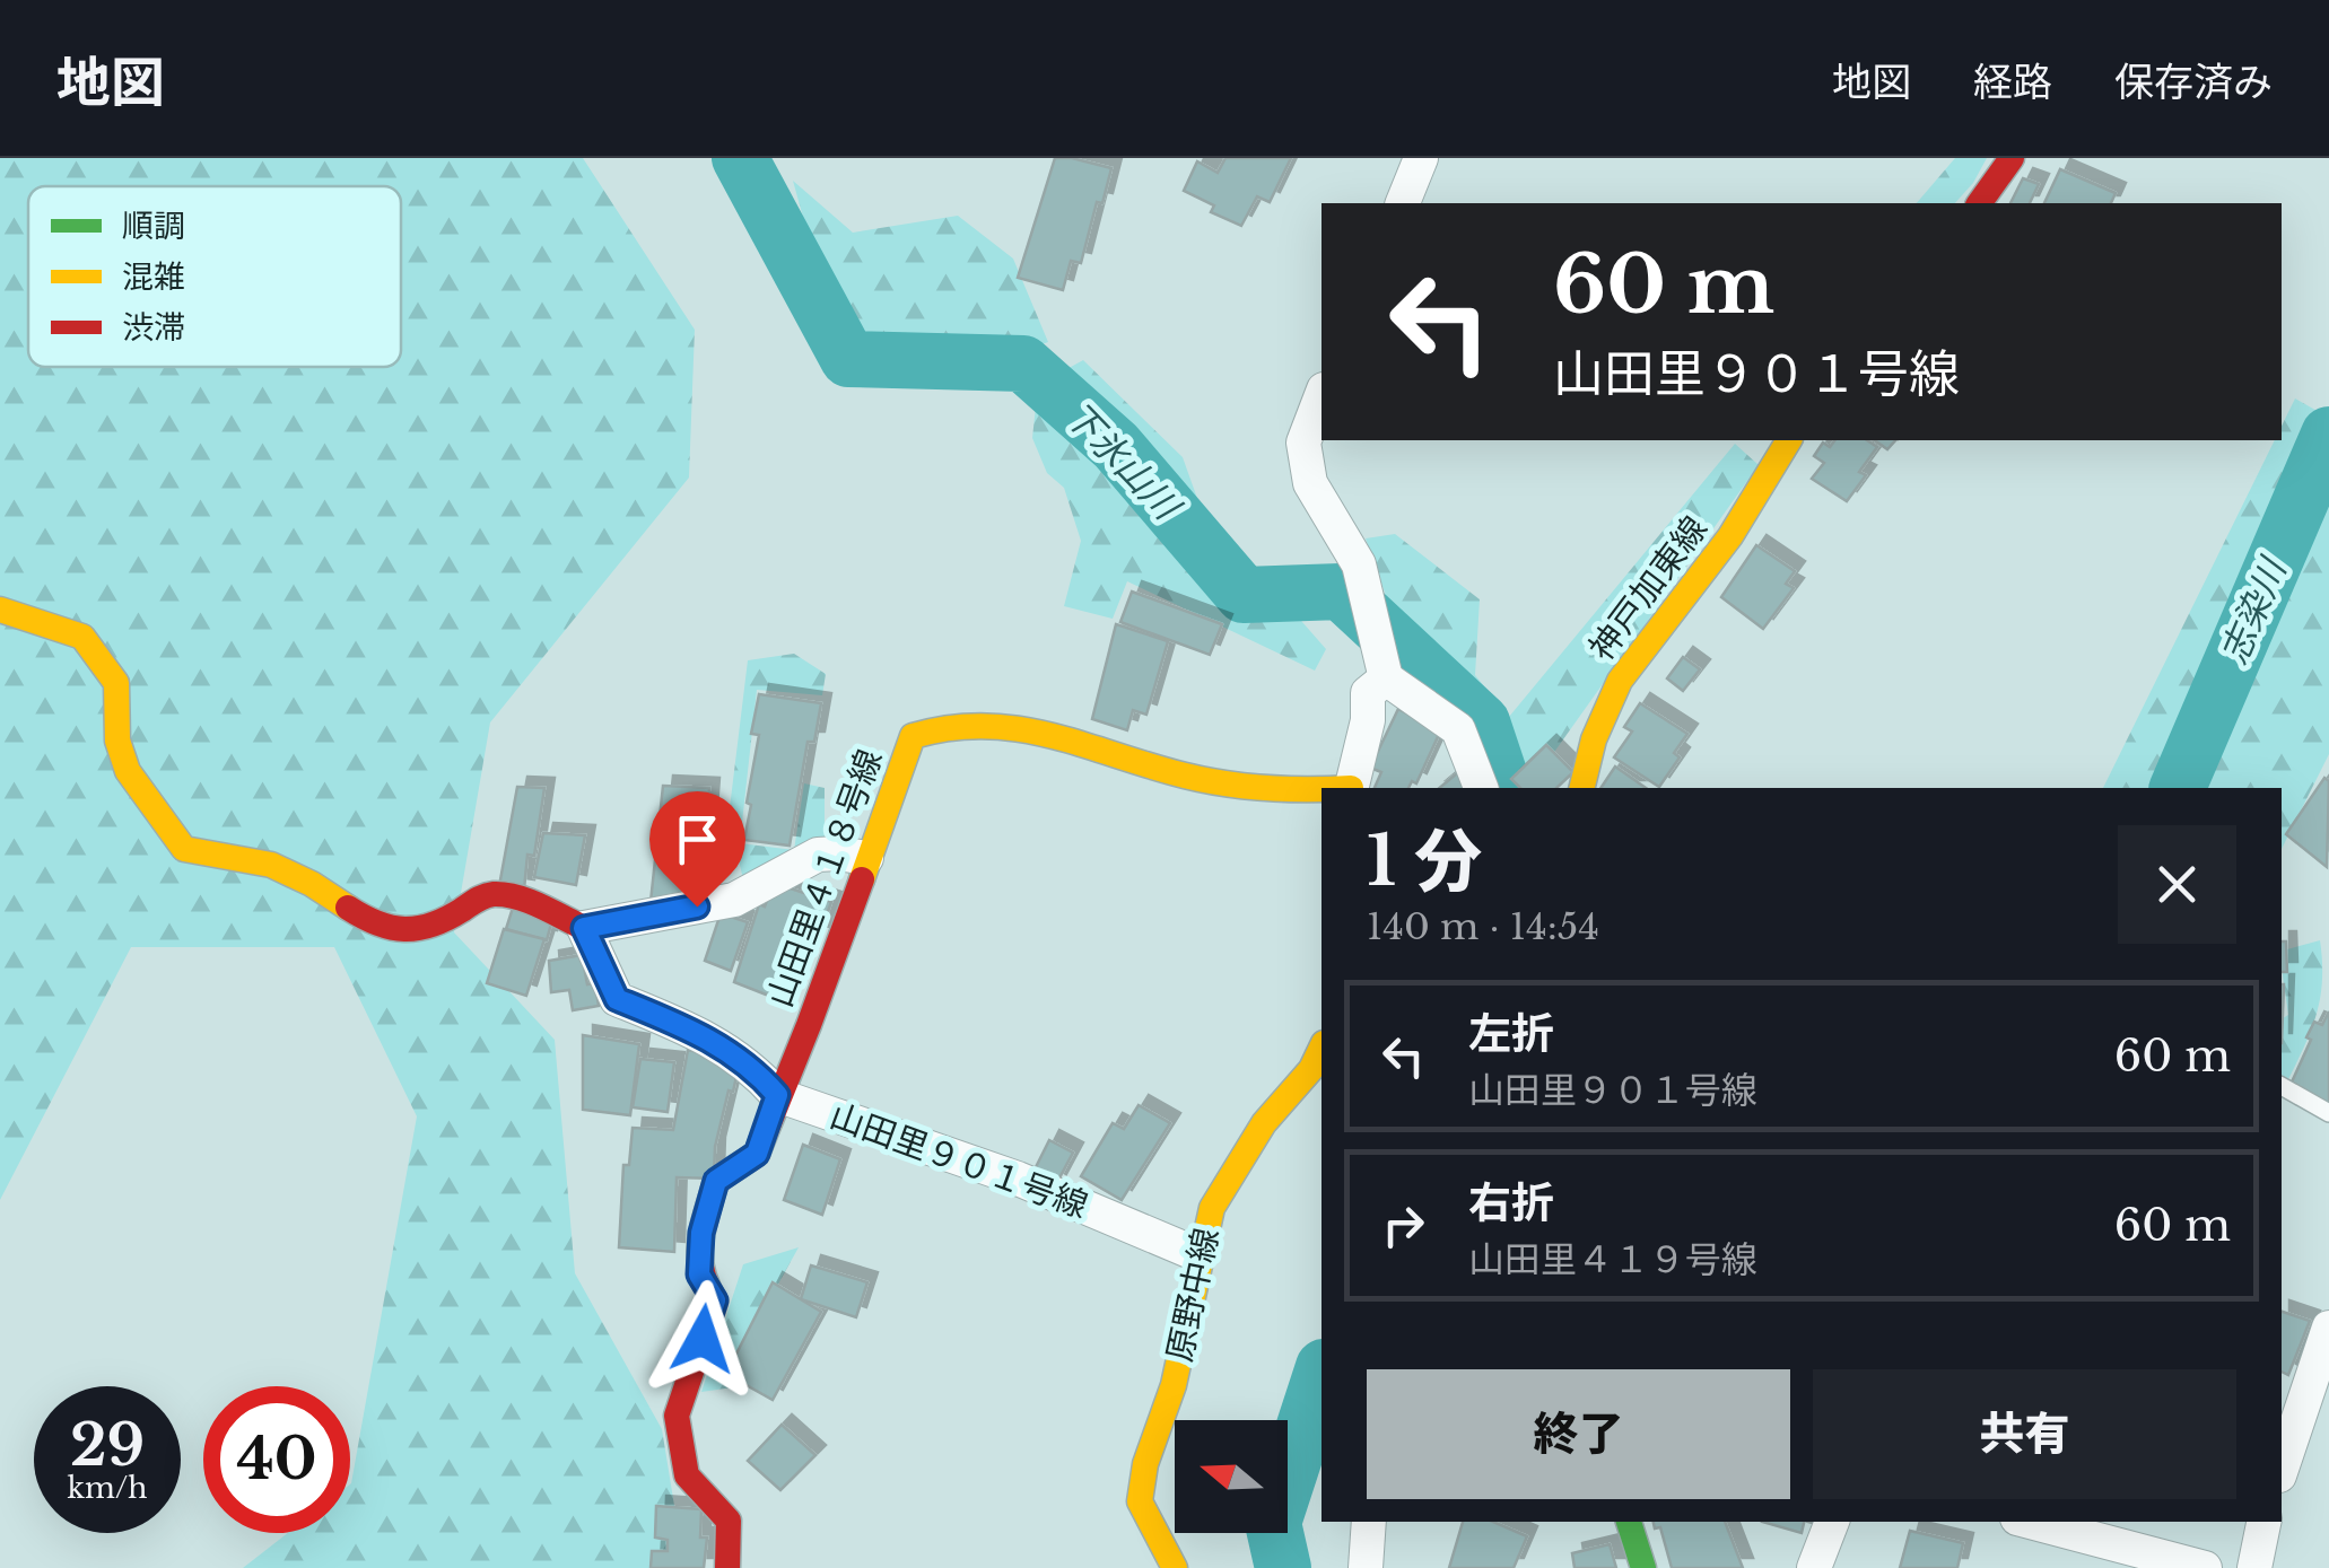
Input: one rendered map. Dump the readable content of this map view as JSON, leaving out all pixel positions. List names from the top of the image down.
{
  "streets": {
    "street": [
      "神戸加東線",
      "山田里４１８号線",
      "山田里９０１号線",
      "原野中線"
    ]
  },
  "crossings": [
    ["山田里４１８号線", "山田里９０１号線"],
    ["山田里９０１号線", "原野中線"]
  ],
  "water": ["下氷山川", "志染川"],
  "legend": ["順調", "混雑", "渋滞"],
  "north": "left",
  "page": {
    "header": "地図",
    "nav": ["地図", "経路", "保存済み"],
    "turn": ["60 m", "山田里９０１号線"],
    "heading": ["1 分", "140 m · 14:54"],
    "list": [
      {
        "name": "左折",
        "note": "山田里９０１号線",
        "value": "60 m"
      },
      {
        "name": "右折",
        "note": "山田里４１９号線",
        "value": "60 m"
      }
    ],
    "buttons": ["終了", "共有"],
    "speed": "29 km/h",
    "limit": "40"
  }
}
